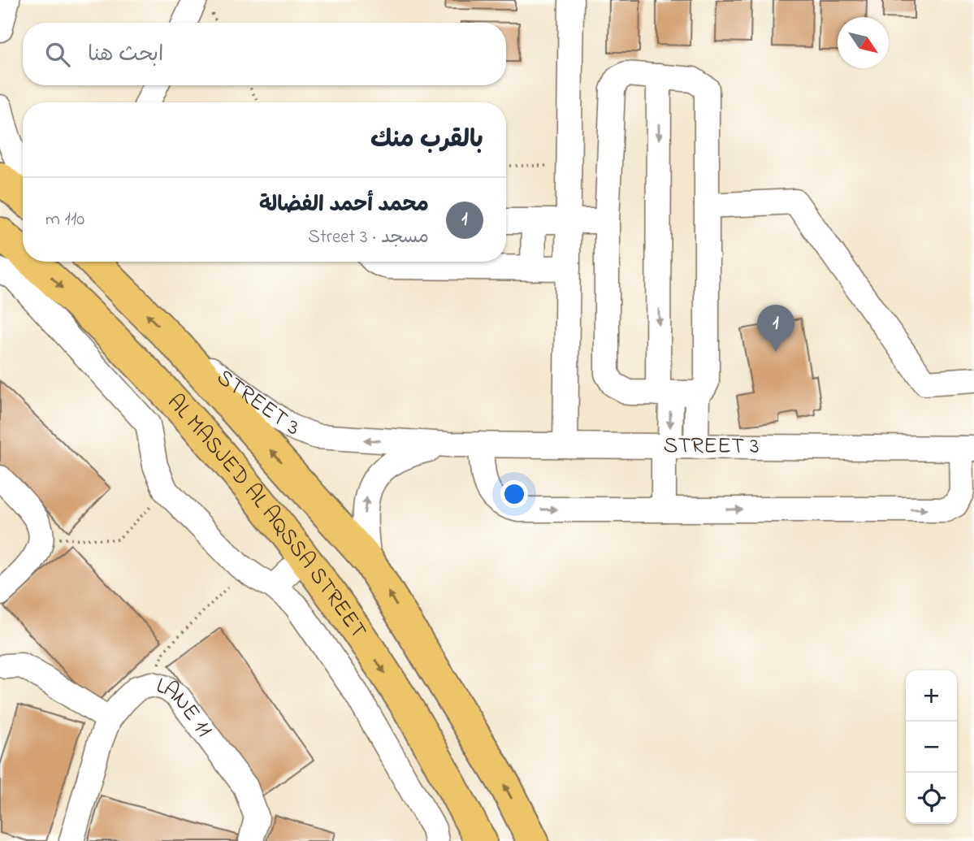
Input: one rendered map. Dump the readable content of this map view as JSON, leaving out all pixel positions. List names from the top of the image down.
{
  "streets": {
    "main road": ["AL MASJED AL AQSSA STREET"],
    "street": ["STREET 3", "LANE 11"]
  },
  "crossings": [
    ["STREET 3", "AL MASJED AL AQSSA STREET"]
  ],
  "north": "bottom right",
  "page": {
    "search": "ابحث هنا",
    "heading": "بالقرب منك",
    "list": [
      {
        "mark": "1",
        "name": "محمد أحمد الفضالة",
        "note": "مسجد · Street 3",
        "value": "110 m"
      }
    ],
    "pins": "1",
    "map_buttons": ["+", "−"]
  }
}
